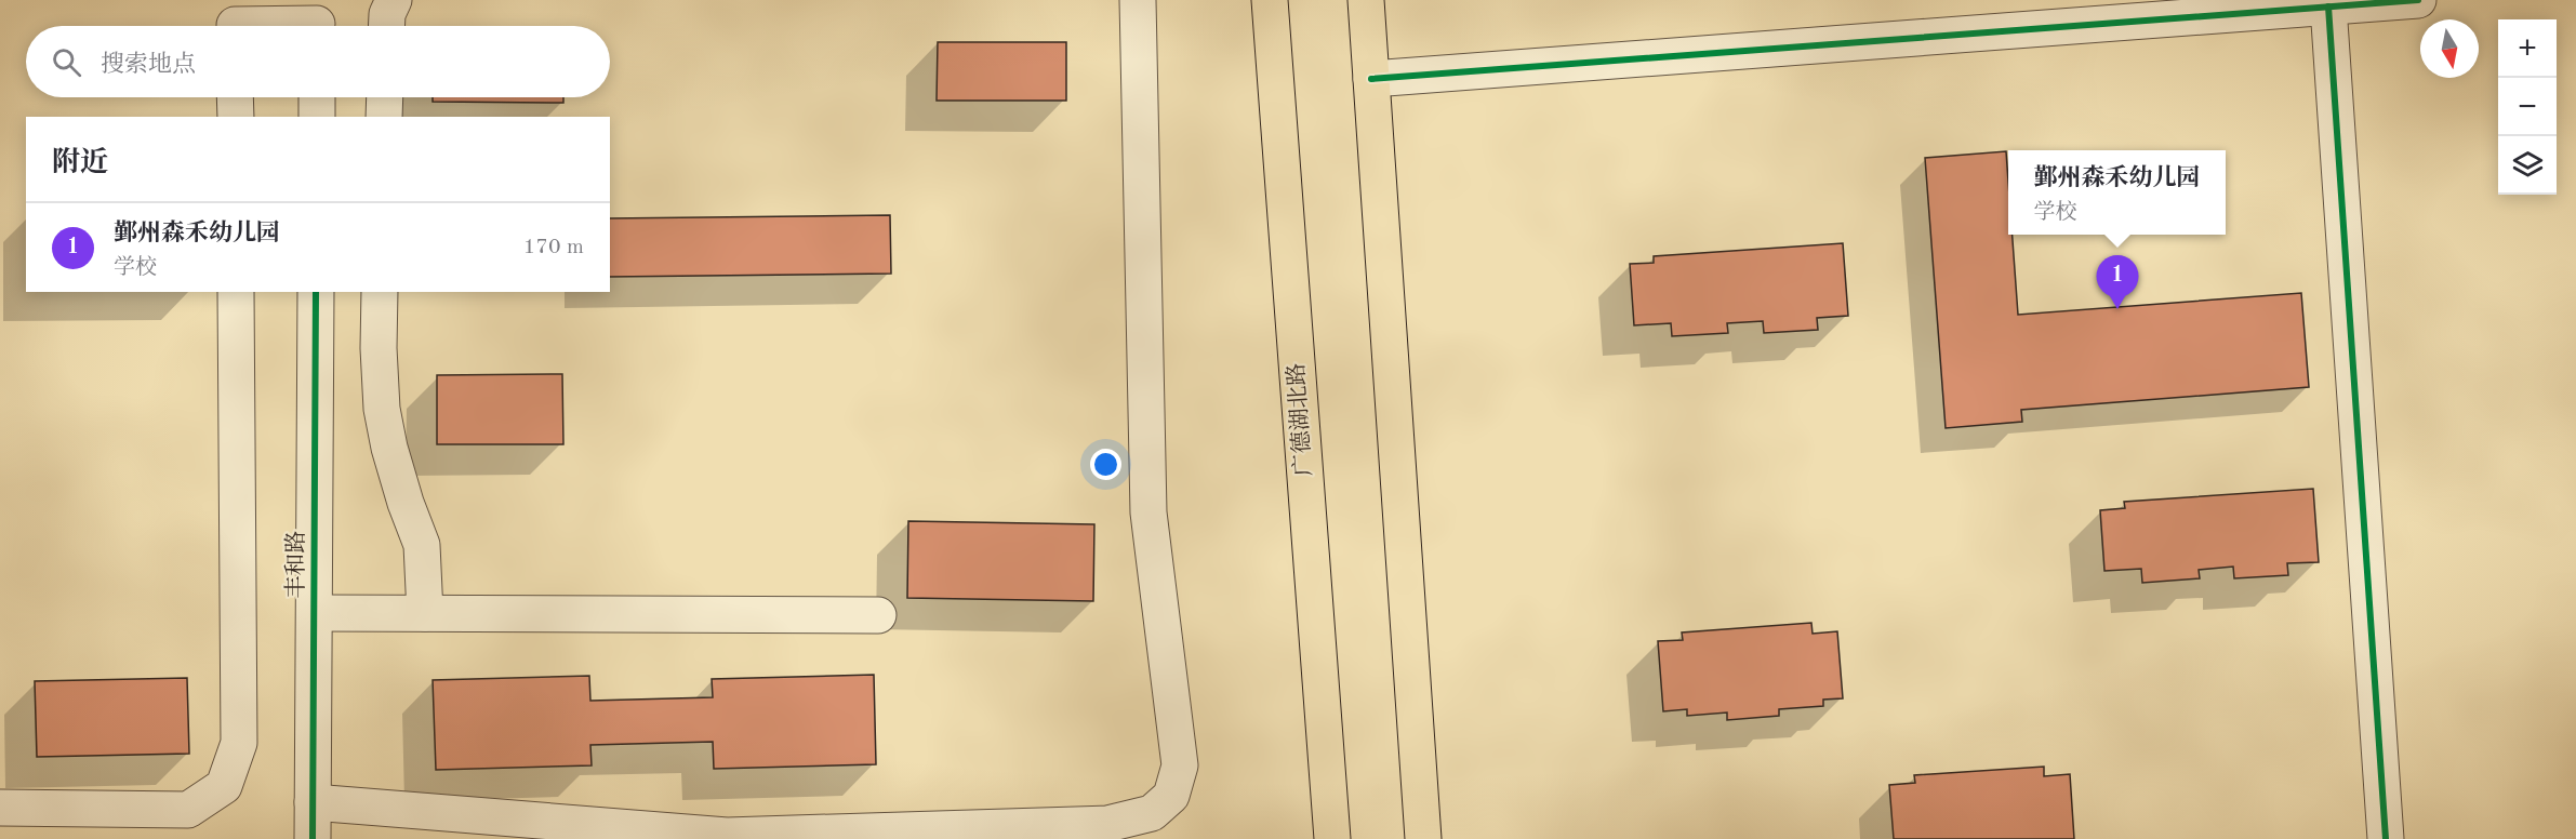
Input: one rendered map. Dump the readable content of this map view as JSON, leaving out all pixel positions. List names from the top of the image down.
{
  "streets": {
    "main road": ["广德湖北路"],
    "street": ["丰和路"]
  },
  "north": "bottom",
  "page": {
    "map_buttons": ["+", "−"],
    "search": "搜索地点",
    "heading": "附近",
    "popup": ["鄞州森禾幼儿园", "学校"],
    "list": [
      {
        "mark": "1",
        "name": "鄞州森禾幼儿园",
        "note": "学校",
        "value": "170 m"
      }
    ],
    "pins": "1"
  }
}
